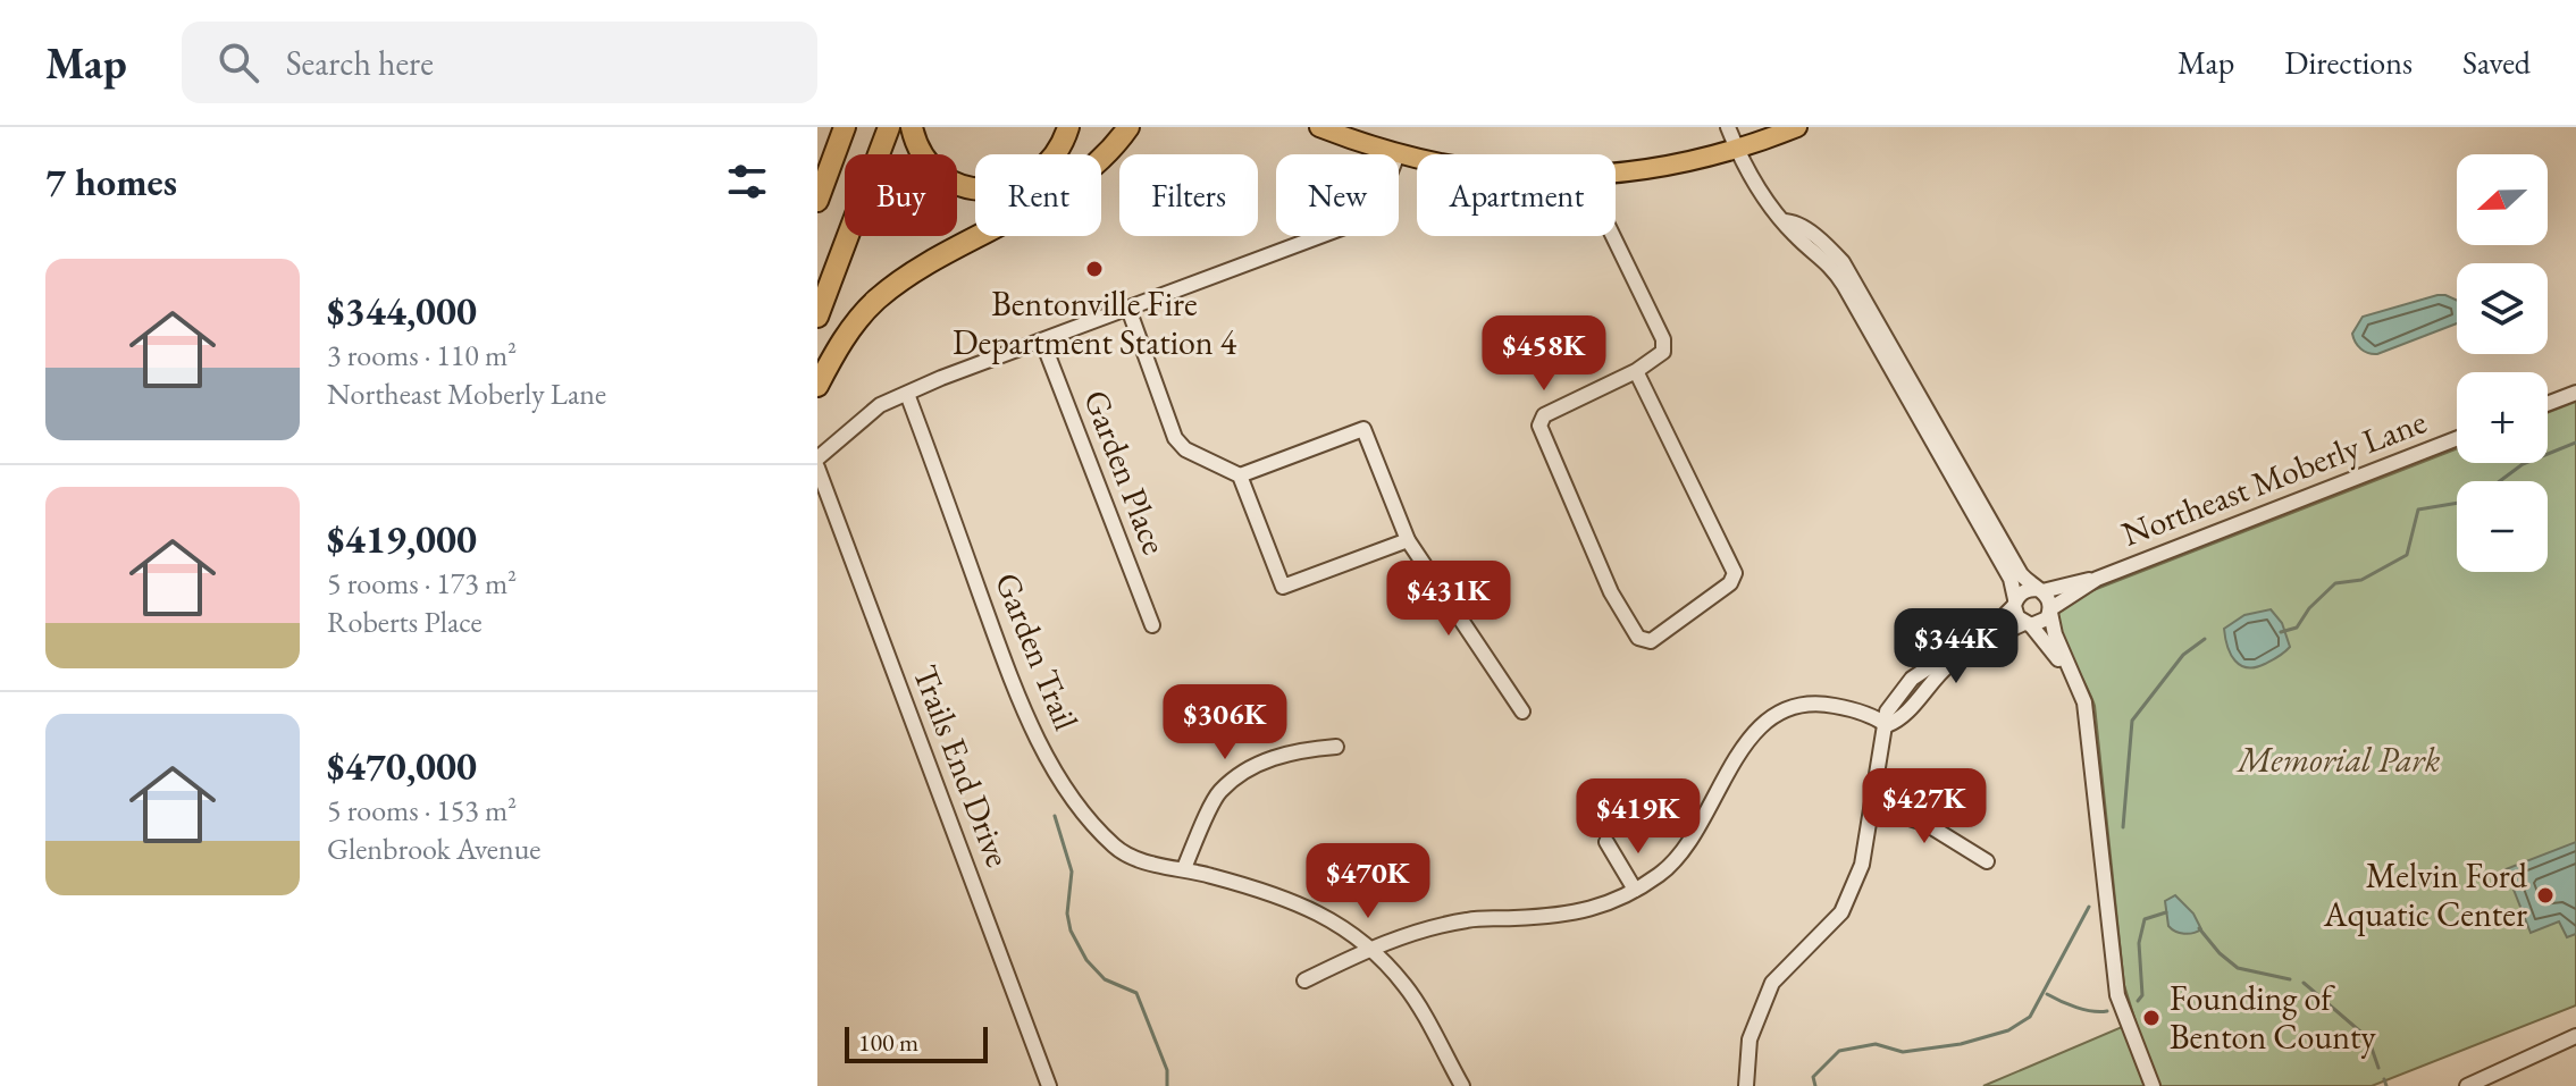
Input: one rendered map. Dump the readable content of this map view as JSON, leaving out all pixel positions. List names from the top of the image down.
{
  "streets": {
    "street": [
      "Garden Place",
      "Northeast Moberly Lane",
      "Garden Trail",
      "Trails End Drive"
    ]
  },
  "parks": ["Memorial Park"],
  "places": ["Bentonville Fire Department Station 4", "Melvin Ford Aquatic Center", "Founding of Benton County"],
  "scale_bar": "100 m",
  "north": "left",
  "page": {
    "header": "Map",
    "search": "Search here",
    "nav": ["Map", "Directions", "Saved"],
    "heading": "7 homes",
    "map_buttons": ["+", "−"],
    "chip": [
      "Buy",
      "Rent",
      "Filters",
      "New",
      "Apartment"
    ],
    "list": [
      {
        "name": "$344,000",
        "note": "3 rooms · 110 m² · Northeast Moberly Lane"
      },
      {
        "name": "$419,000",
        "note": "5 rooms · 173 m² · Roberts Place"
      },
      {
        "name": "$470,000",
        "note": "5 rooms · 153 m² · Glenbrook Avenue"
      }
    ],
    "price": [
      "$458K",
      "$431K",
      "$344K",
      "$306K",
      "$427K",
      "$419K",
      "$470K"
    ],
    "scale": "100 m"
  }
}
